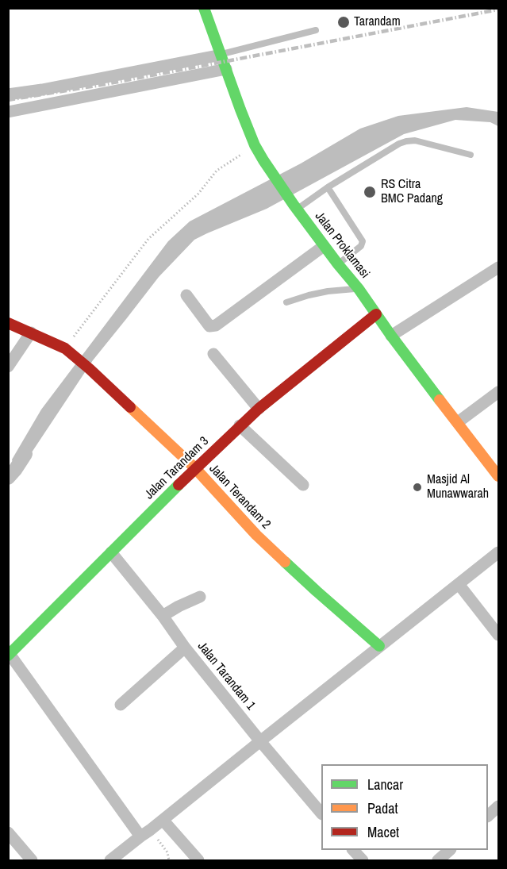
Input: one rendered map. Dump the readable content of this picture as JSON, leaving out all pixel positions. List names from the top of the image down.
{
  "streets": {
    "street": [
      "Jalan Proklamasi",
      "Jalan Tarandam 3",
      "Jalan Terandam 2",
      "Jalan Tarandam 1"
    ]
  },
  "crossings": [
    ["Jalan Proklamasi", "Jalan Tarandam 3"],
    ["Jalan Tarandam 3", "Jalan Terandam 2"],
    ["Jalan Tarandam 3", "Jalan Tarandam 1"]
  ],
  "places": ["Tarandam", "RS Citra BMC Padang", "Masjid Al Munawwarah"],
  "legend": ["Lancar", "Padat", "Macet"]
}
